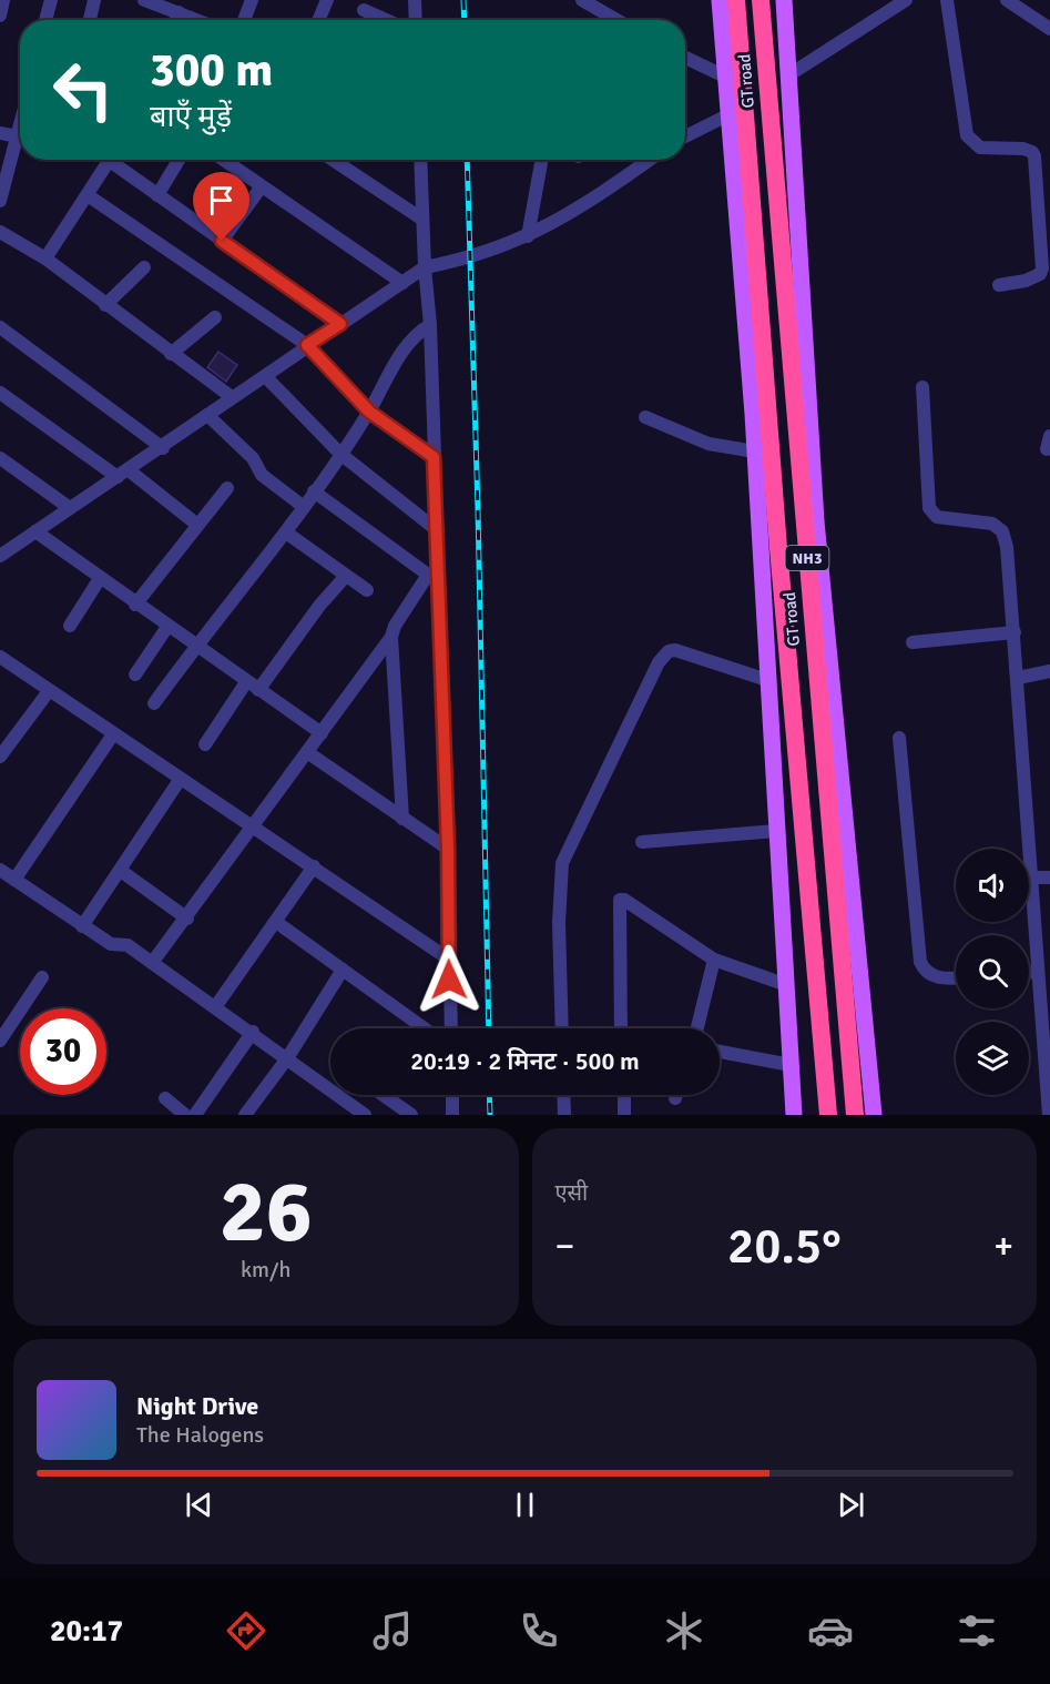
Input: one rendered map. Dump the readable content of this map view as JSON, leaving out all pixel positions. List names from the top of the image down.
{
  "streets": {
    "highway": ["GT road", "NH3"]
  },
  "page": {
    "turn": ["300 m", "बाएँ मुड़ें"],
    "limit": "30",
    "trip": "20:19 · 2 मिनट · 500 m",
    "tile": [
      ["26", "km/h"],
      "एसी"
    ],
    "heat": ["−", "20.5°", "+"],
    "song": ["Night Drive", "The Halogens"],
    "tabs": "20:17"
  }
}
